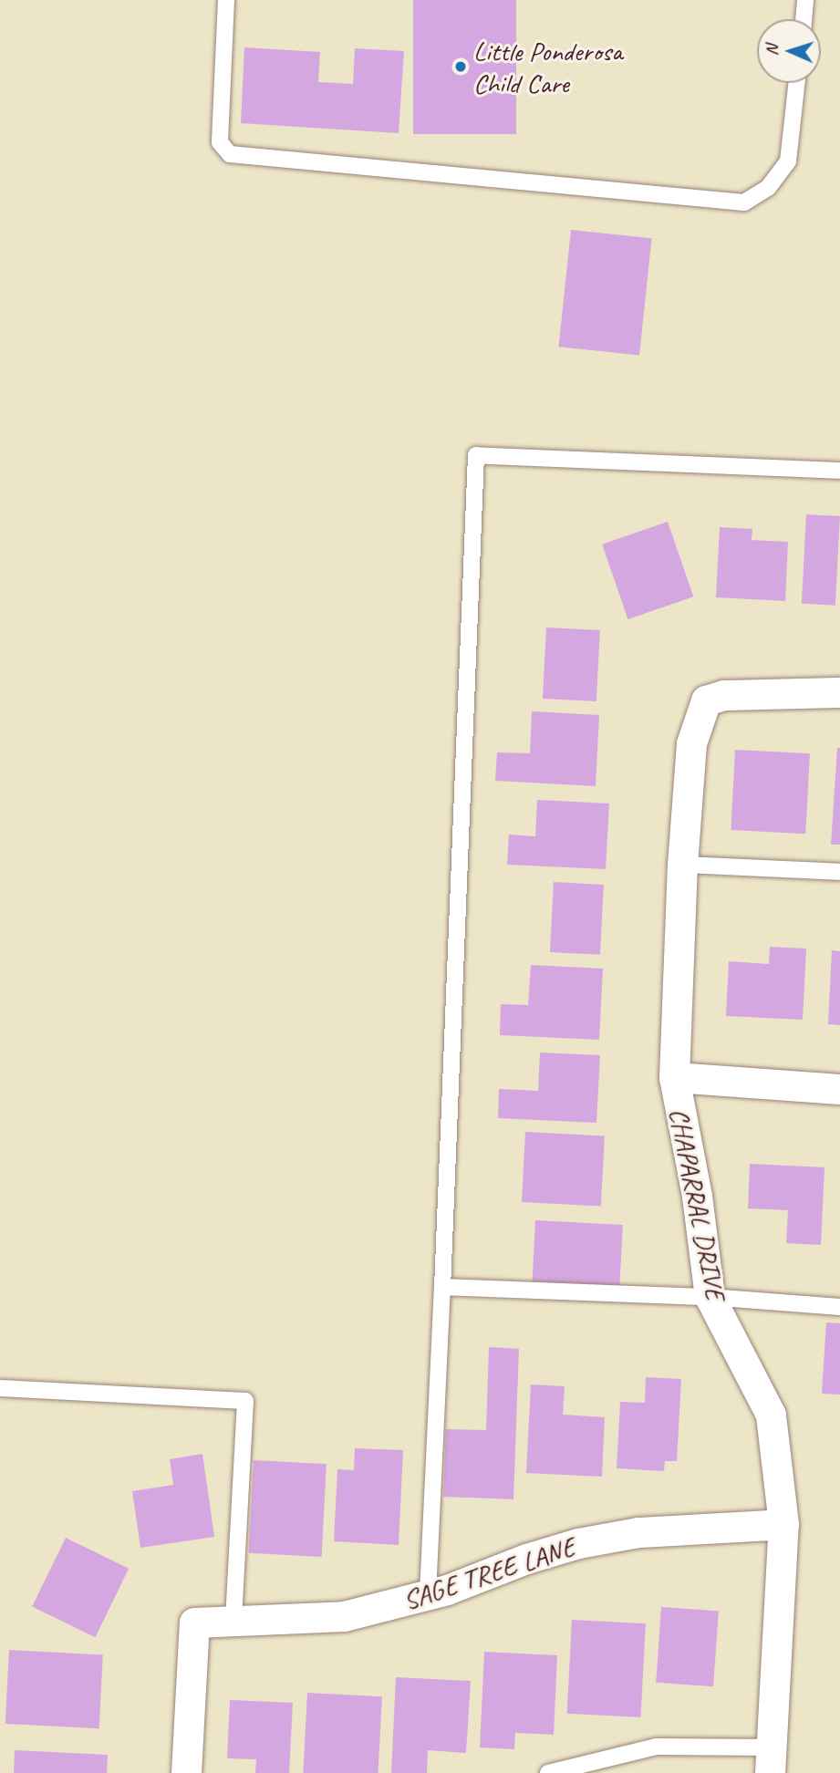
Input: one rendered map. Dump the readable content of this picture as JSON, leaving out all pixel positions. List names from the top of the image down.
{
  "streets": {
    "street": ["CHAPARRAL DRIVE", "SAGE TREE LANE"]
  },
  "crossings": [
    ["CHAPARRAL DRIVE", "SAGE TREE LANE"]
  ],
  "places": ["Little Ponderosa Child Care"],
  "north": "left"
}
